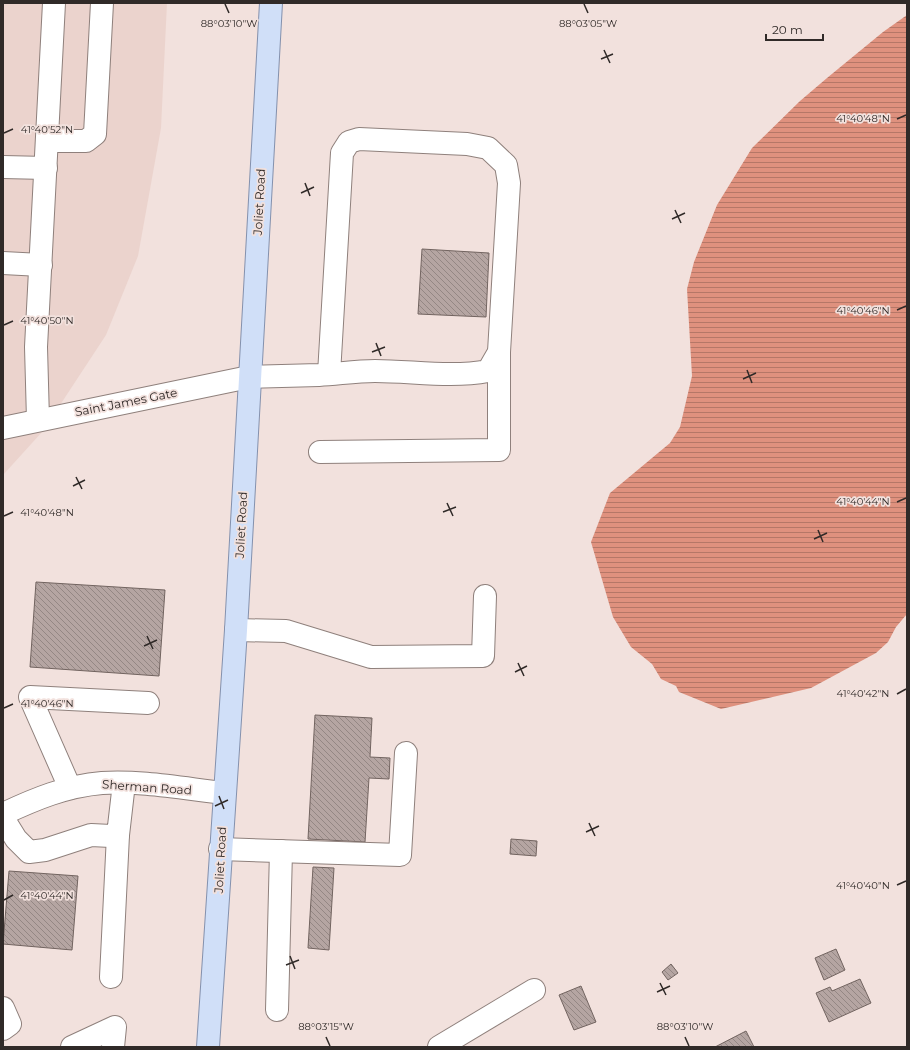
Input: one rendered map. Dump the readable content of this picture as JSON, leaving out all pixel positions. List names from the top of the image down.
{
  "streets": {
    "main road": ["Joliet Road"],
    "street": ["Saint James Gate", "Sherman Road"]
  },
  "crossings": [
    ["Joliet Road", "Saint James Gate"],
    ["Joliet Road", "Sherman Road"]
  ],
  "scale_bar": "20 m",
  "coordinates": [
    "88°03'10\"W",
    "88°03'05\"W",
    "41°40'48\"N",
    "41°40'52\"N",
    "41°40'46\"N",
    "41°40'50\"N",
    "41°40'44\"N",
    "41°40'42\"N",
    "41°40'40\"N",
    "88°03'15\"W"
  ]
}
